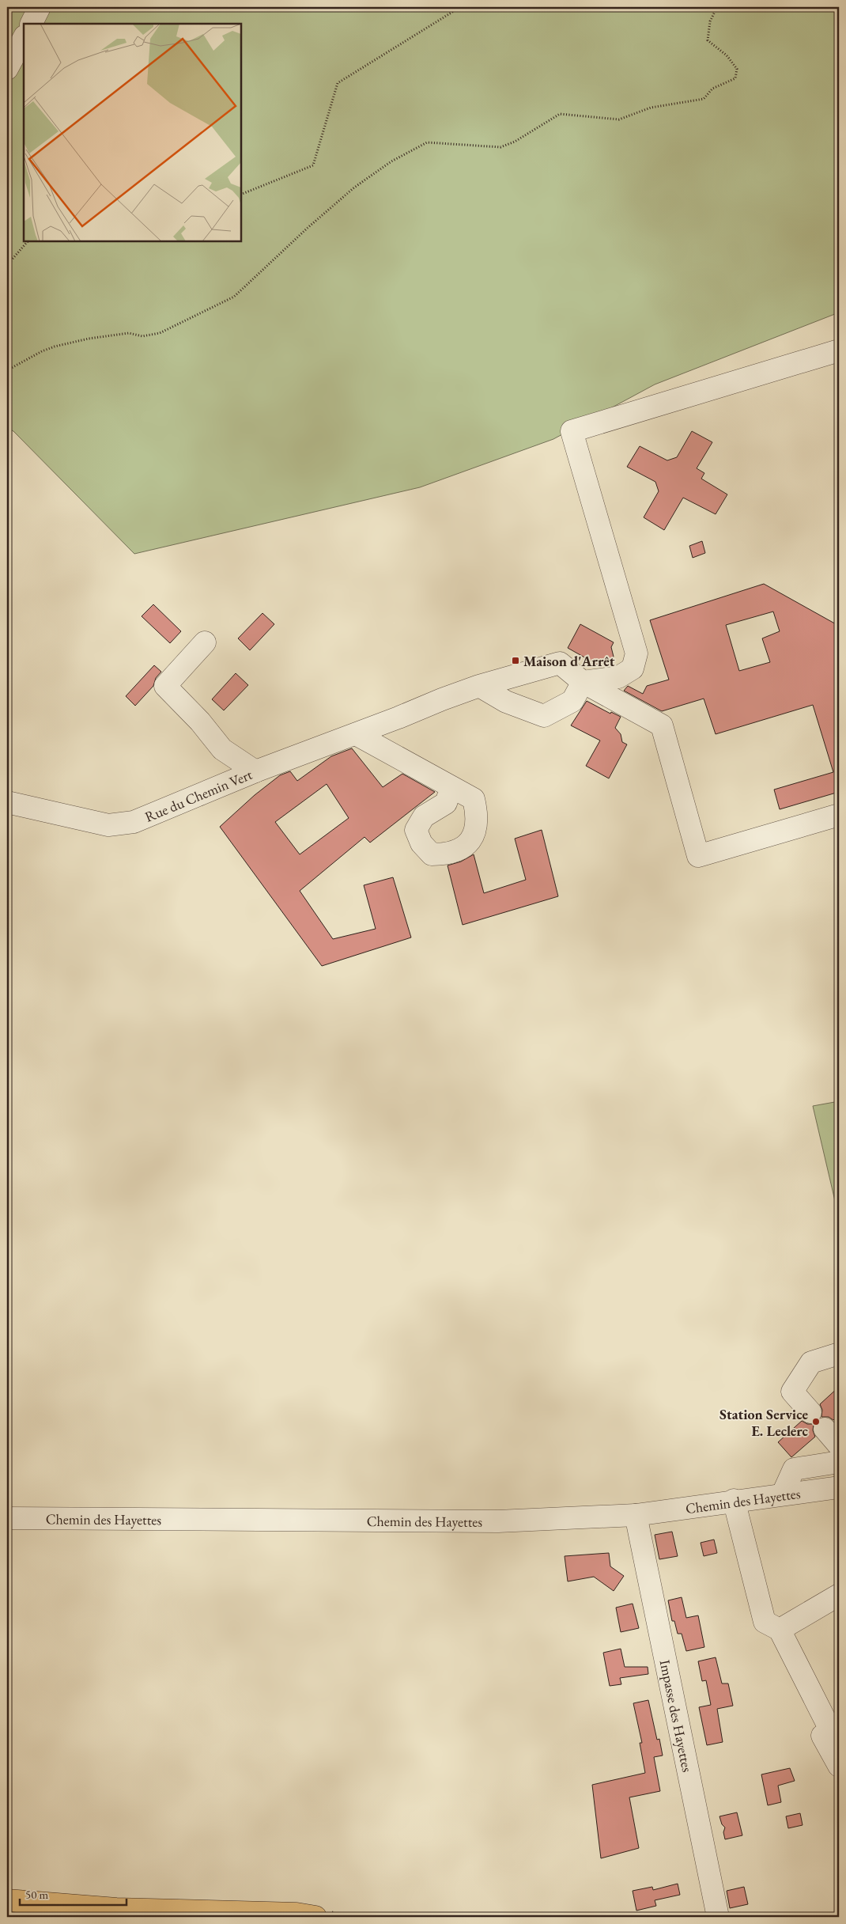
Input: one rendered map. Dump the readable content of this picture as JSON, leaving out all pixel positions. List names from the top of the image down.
{
  "streets": {
    "street": ["Rue du Chemin Vert", "Chemin des Hayettes", "Impasse des Hayettes"]
  },
  "crossings": [
    ["Chemin des Hayettes", "Impasse des Hayettes"]
  ],
  "places": {
    "transit": ["Maison d'Arrêt"],
    "other": ["Station Service E. Leclerc"]
  },
  "scale_bar": "50 m"
}
